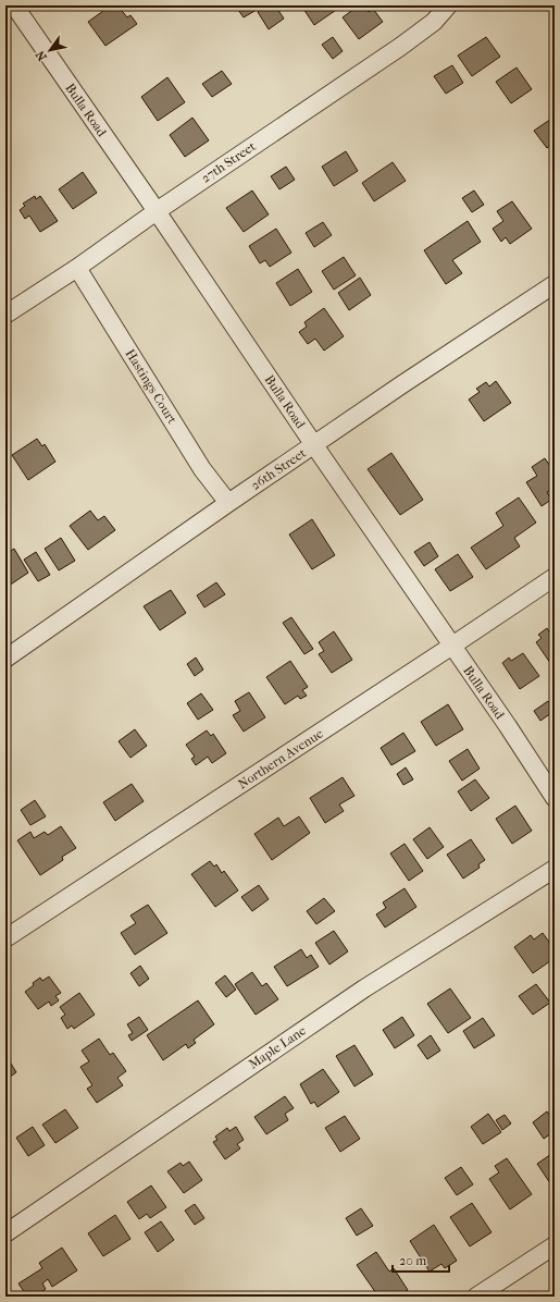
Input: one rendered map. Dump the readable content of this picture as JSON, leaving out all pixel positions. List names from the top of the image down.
{
  "streets": {
    "street": [
      "Bulla Road",
      "27th Street",
      "Hastings Court",
      "26th Street",
      "Northern Avenue",
      "Maple Lane"
    ]
  },
  "crossings": [
    ["Bulla Road", "27th Street"],
    ["Bulla Road", "26th Street"],
    ["Bulla Road", "Northern Avenue"],
    ["27th Street", "Hastings Court"],
    ["Hastings Court", "26th Street"]
  ],
  "scale_bar": "20 m",
  "north": "bottom left"
}
